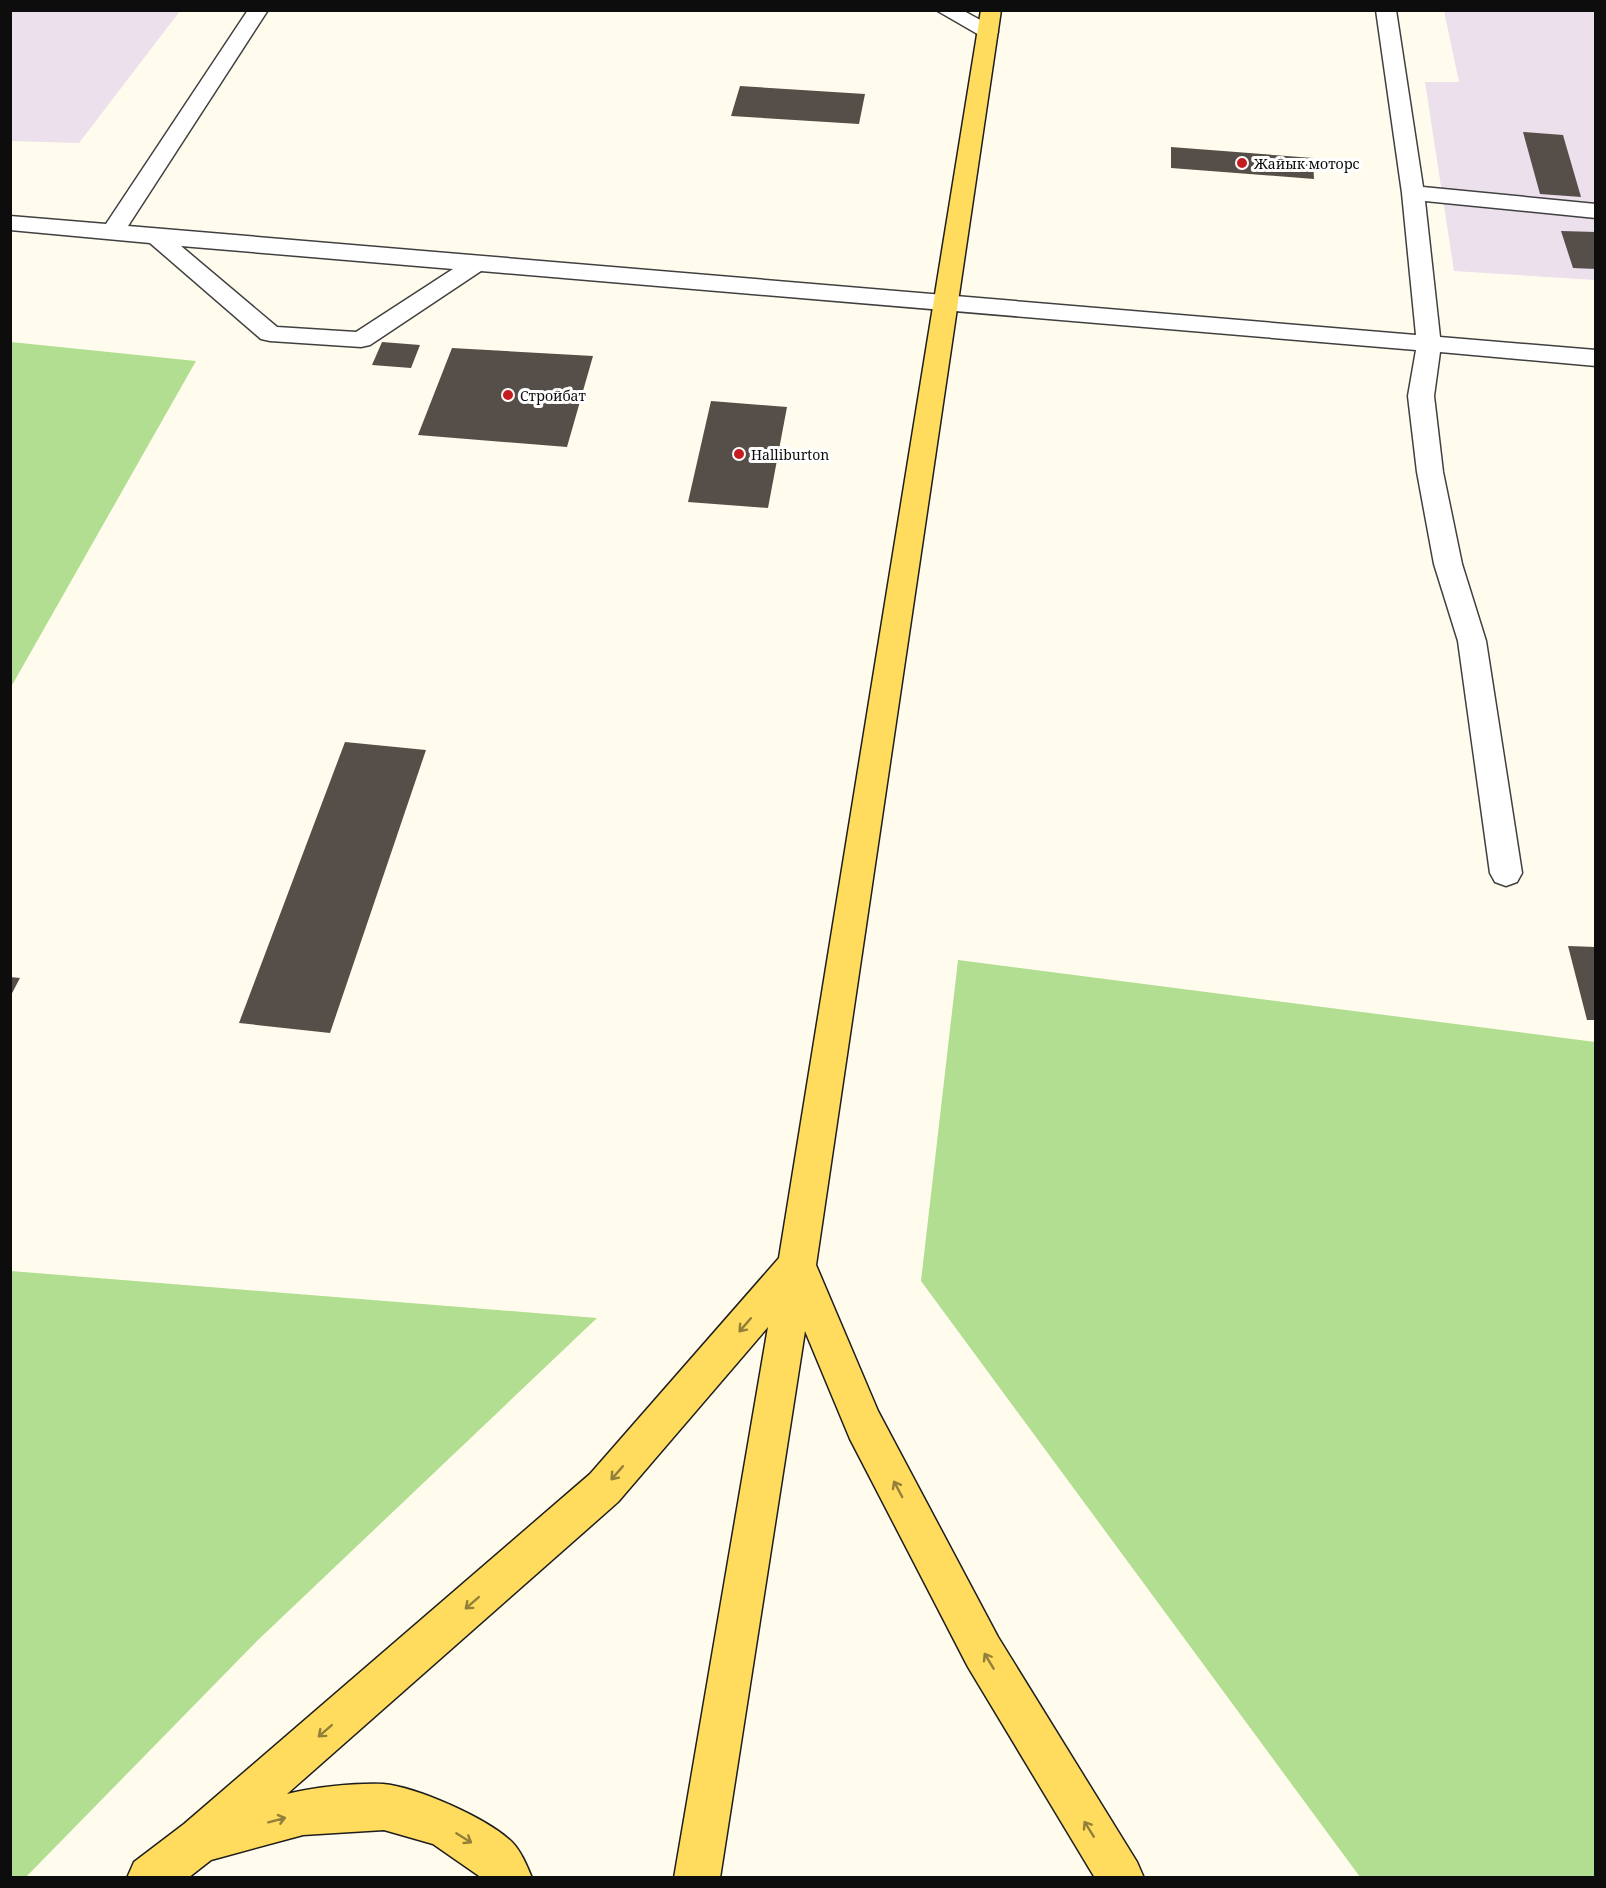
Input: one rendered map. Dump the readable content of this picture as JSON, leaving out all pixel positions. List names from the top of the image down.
{
  "places": ["Жайык моторс", "Стройбат", "Halliburton"]
}
